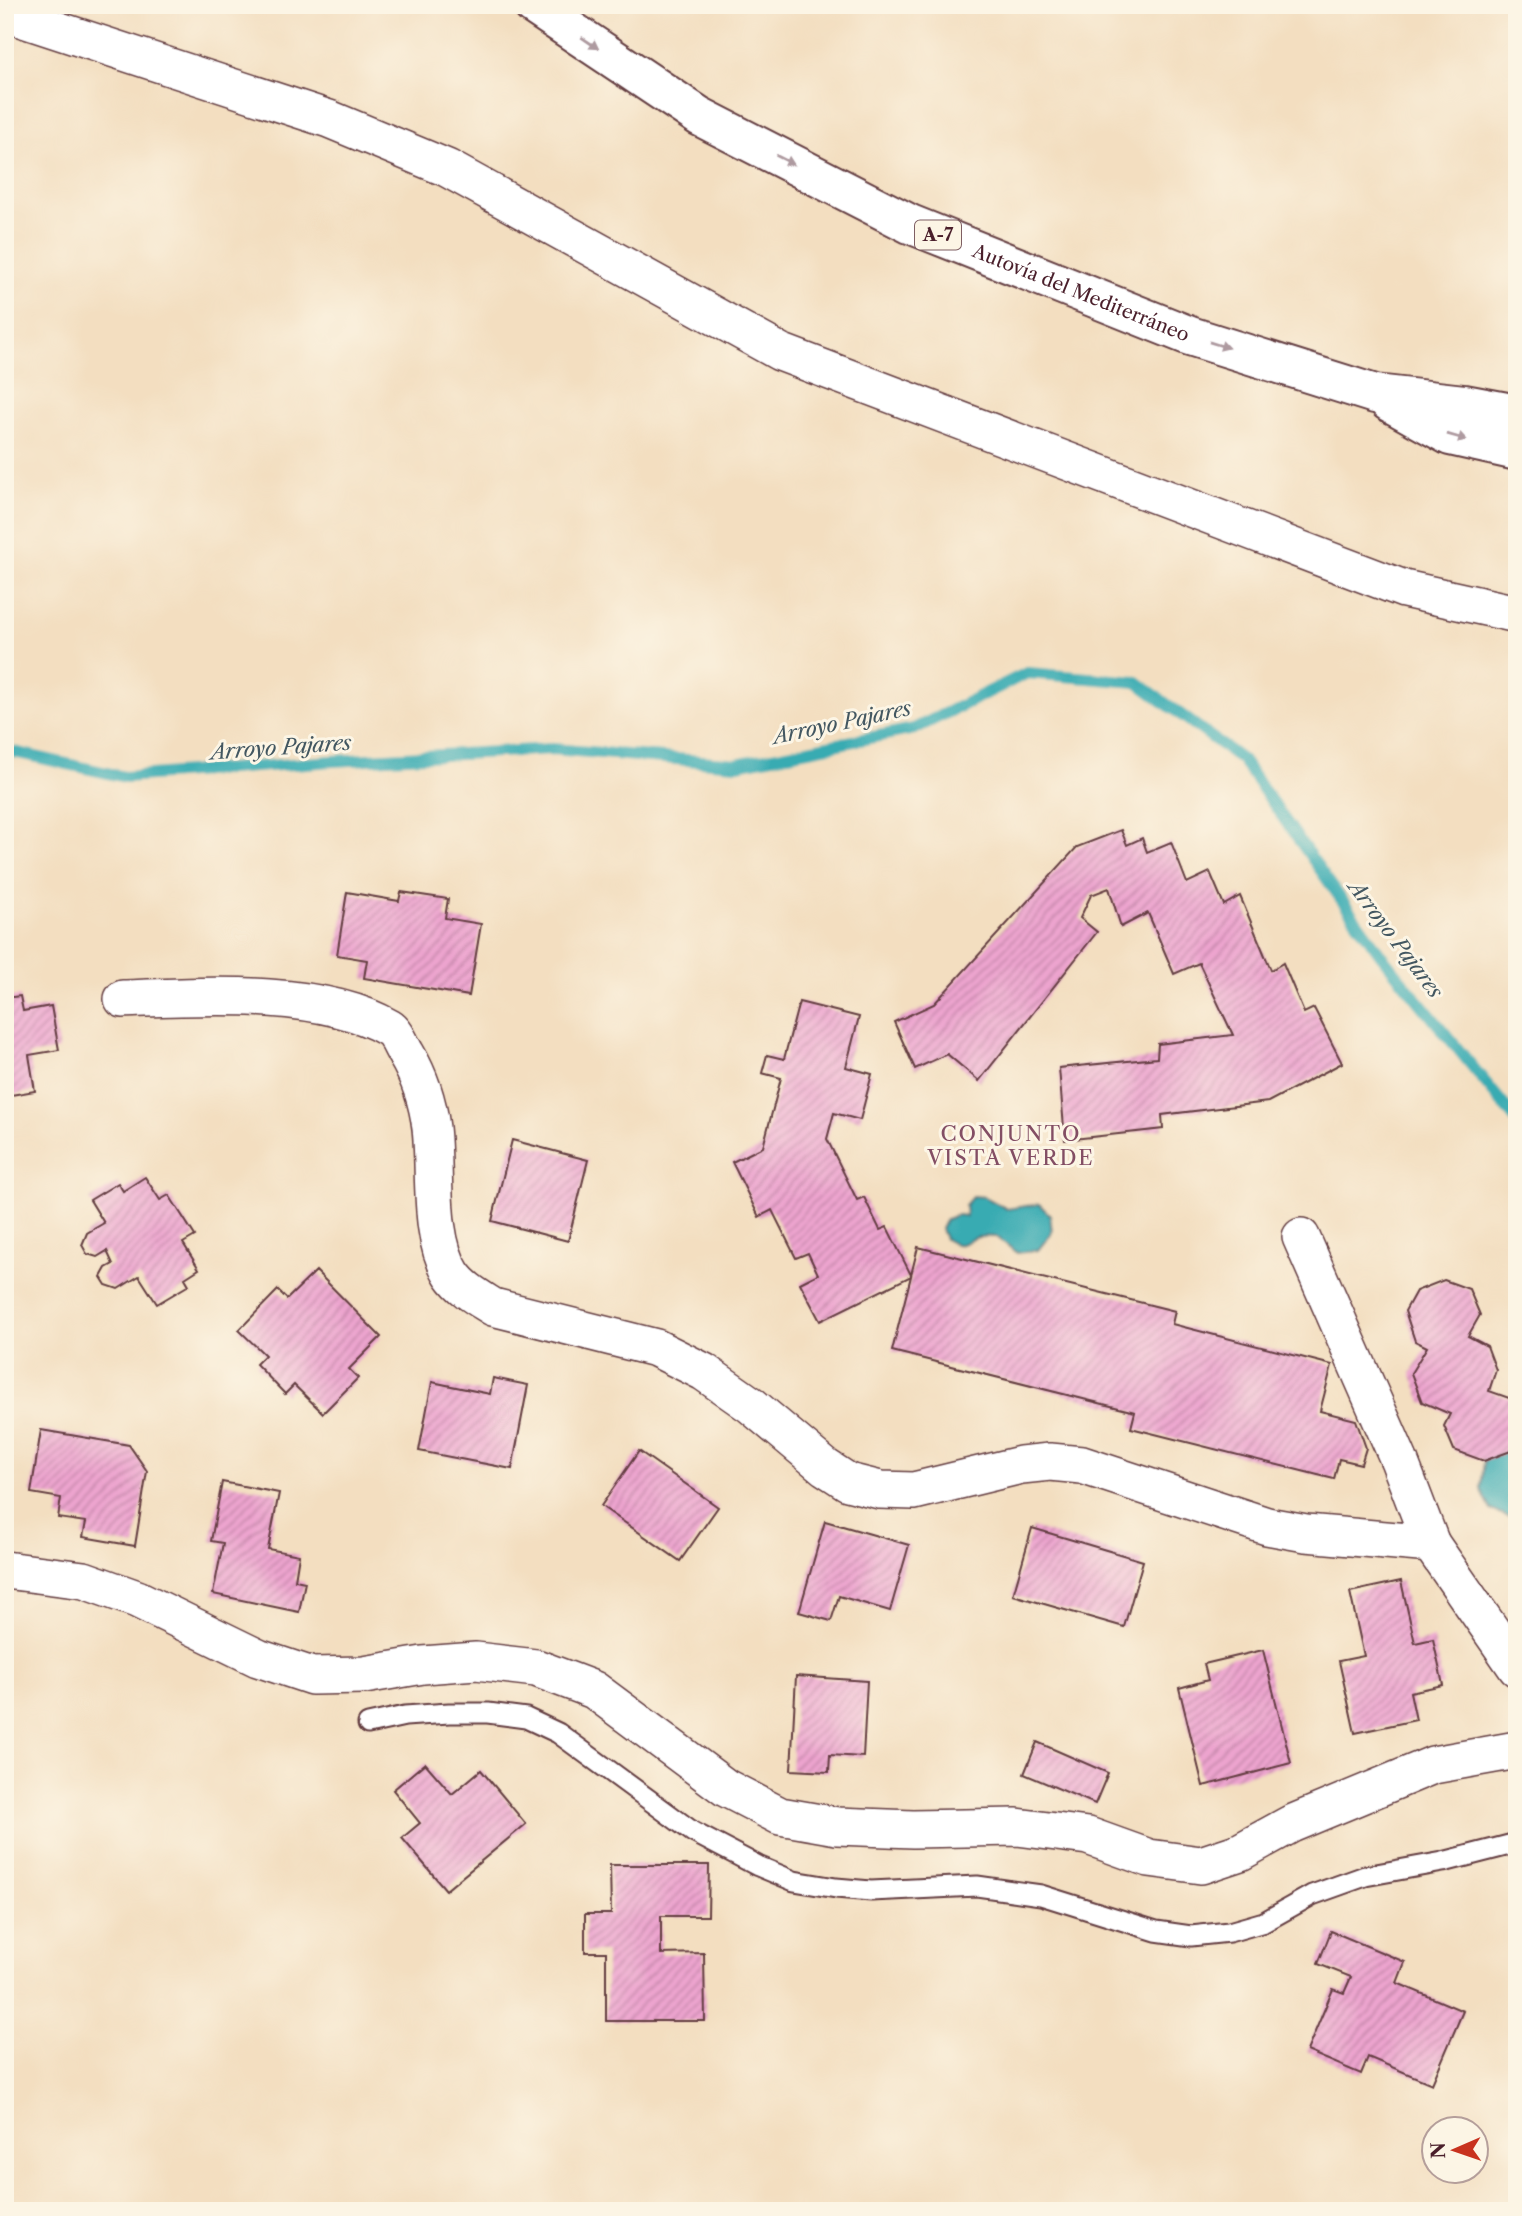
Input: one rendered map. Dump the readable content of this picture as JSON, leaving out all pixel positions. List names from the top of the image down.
{
  "streets": {
    "highway": ["A-7", "Autovía del Mediterráneo"]
  },
  "one_way": ["Autovía del Mediterráneo"],
  "districts": ["CONJUNTO VISTA VERDE"],
  "water": ["Arroyo Pajares"],
  "north": "left"
}
